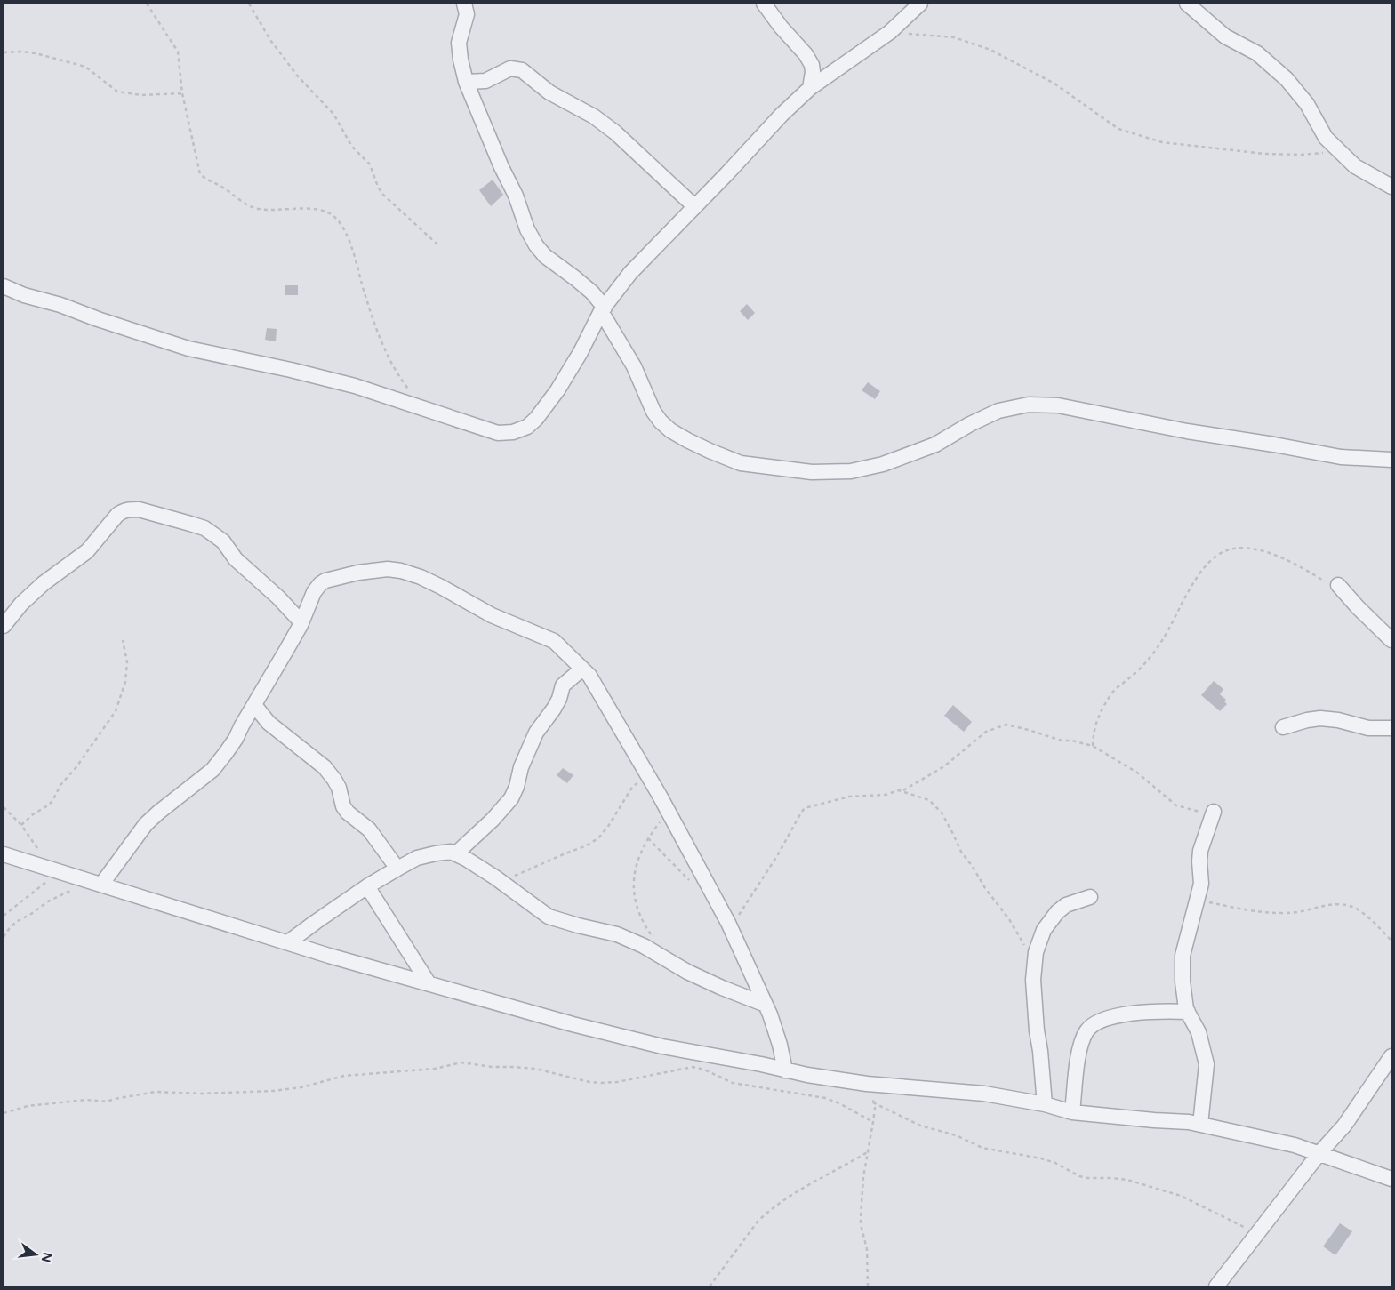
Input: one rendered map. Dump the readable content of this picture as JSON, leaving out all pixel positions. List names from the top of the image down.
{
  "north": "right"
}
